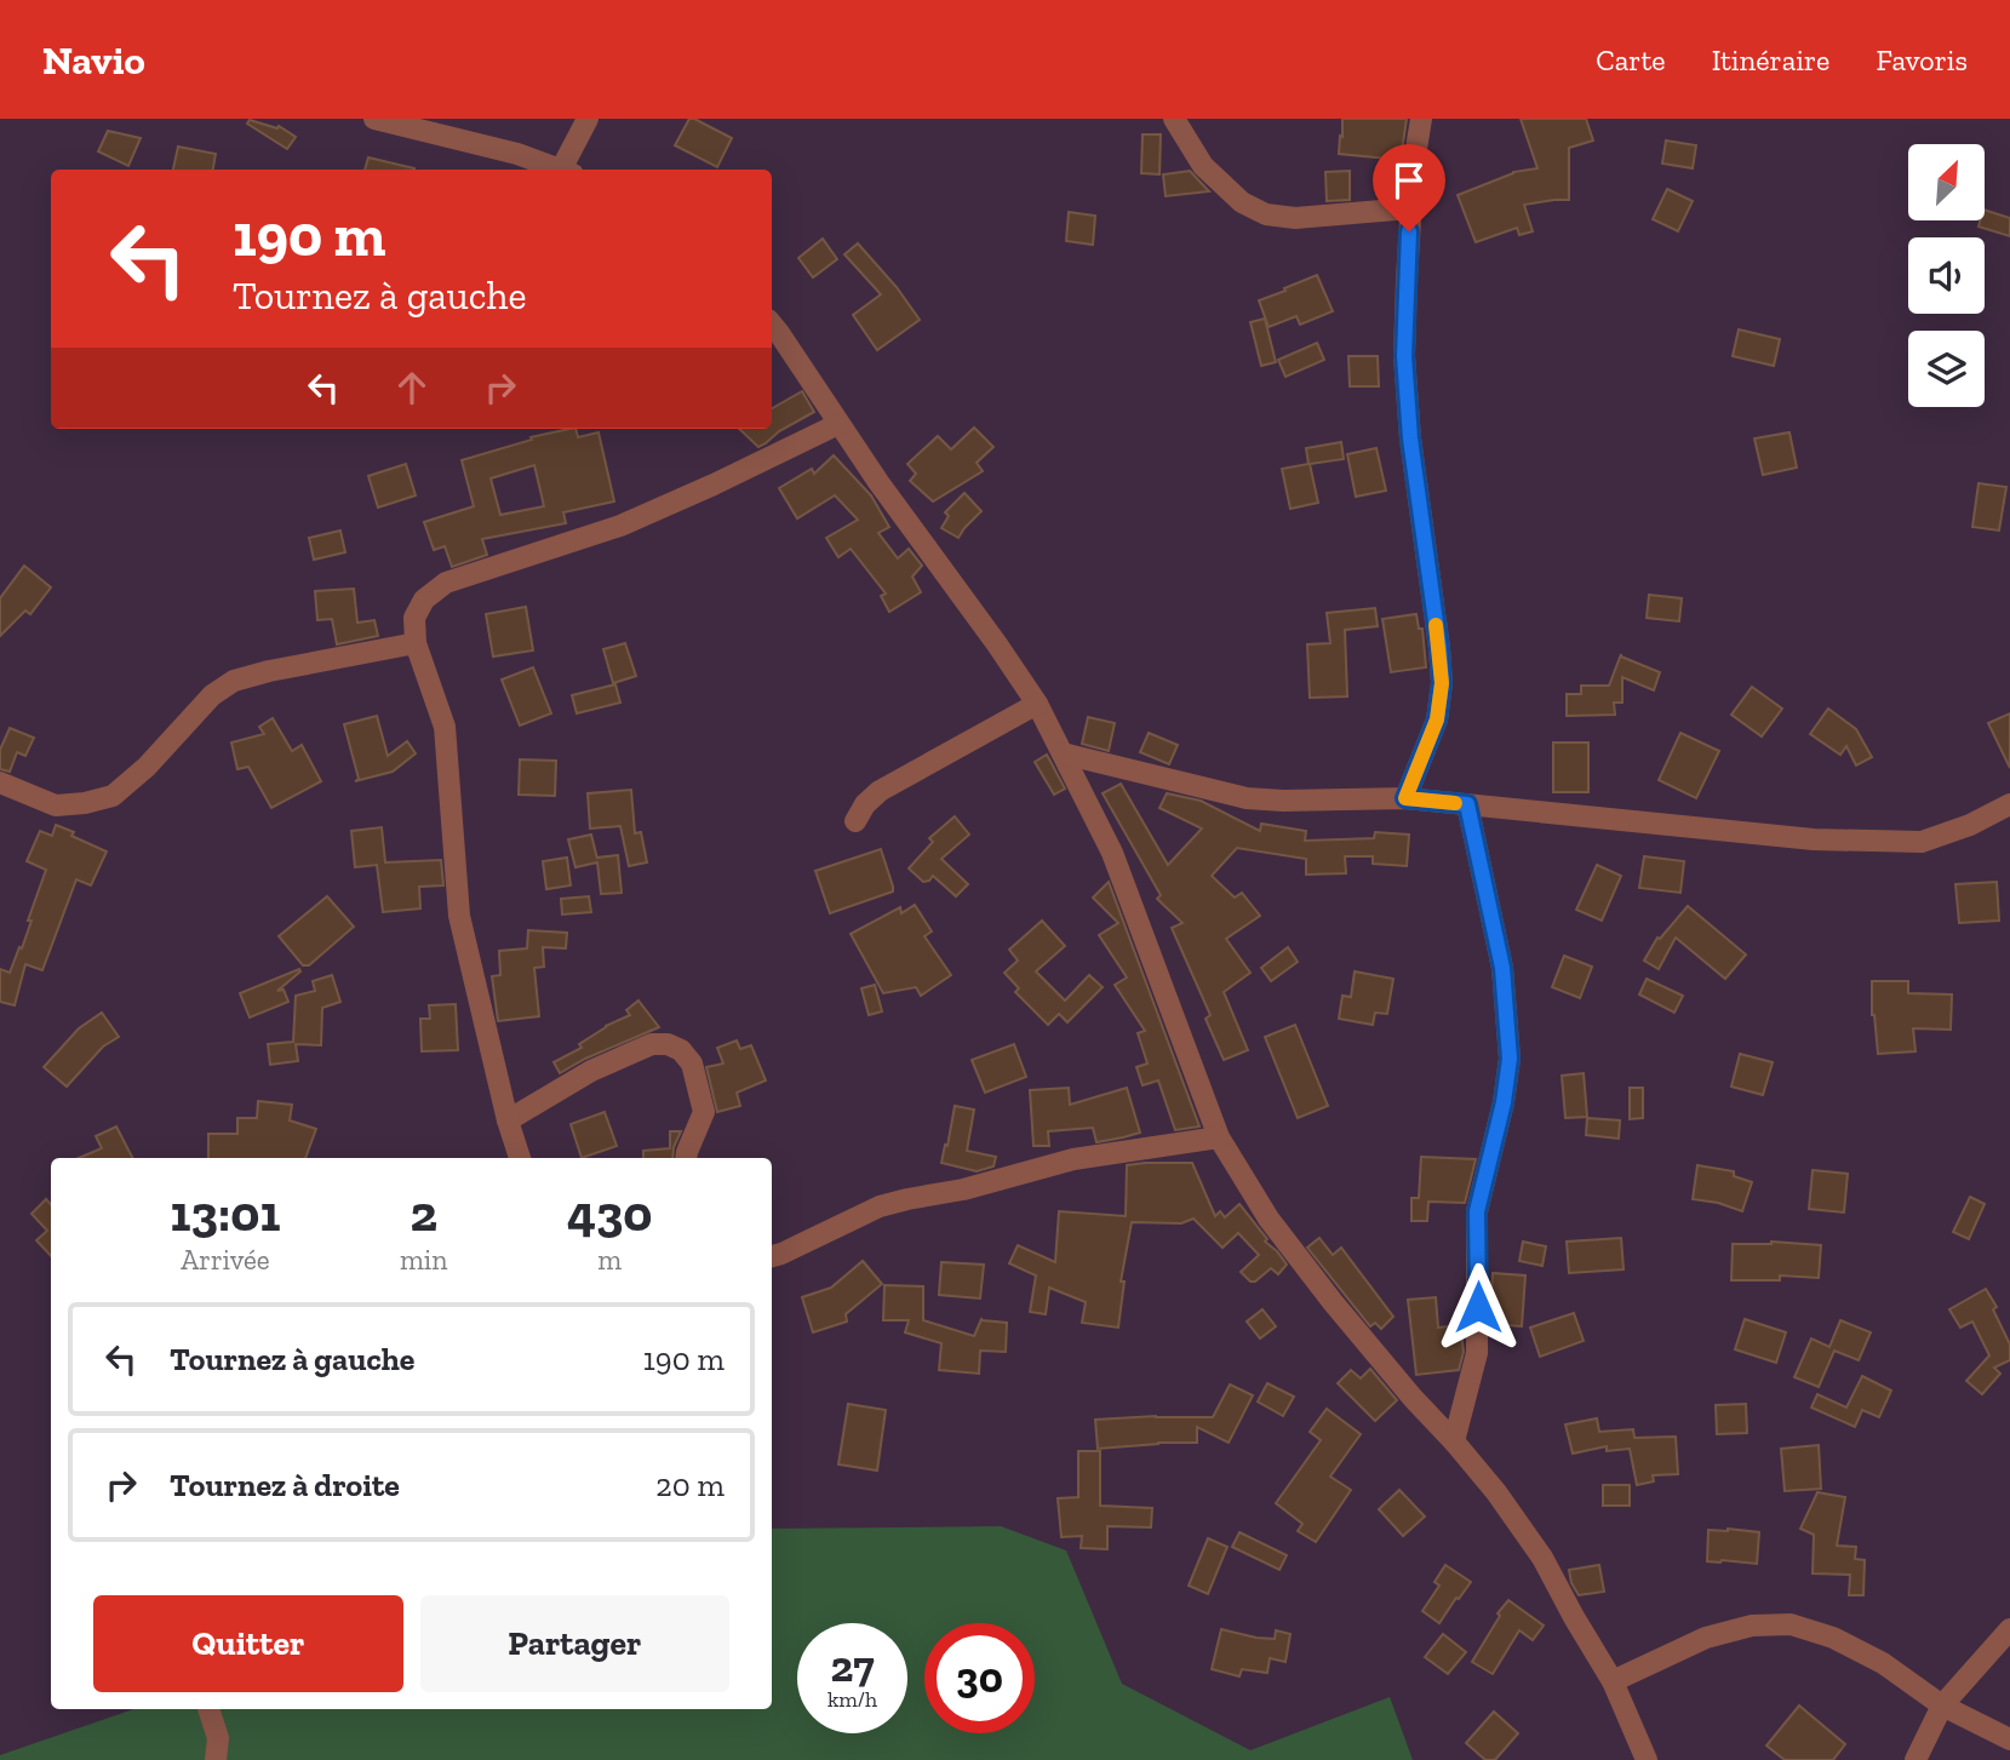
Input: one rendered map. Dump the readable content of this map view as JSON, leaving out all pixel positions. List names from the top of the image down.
{
  "north": "top right",
  "page": {
    "header": "Navio",
    "nav": ["Carte", "Itinéraire", "Favoris"],
    "turn": ["190 m", "Tournez à gauche"],
    "eta": [
      "13:01",
      "Arrivée",
      "2",
      "min",
      "430",
      "m"
    ],
    "list": [
      {
        "name": "Tournez à gauche",
        "value": "190 m"
      },
      {
        "name": "Tournez à droite",
        "value": "20 m"
      }
    ],
    "buttons": ["Quitter", "Partager"],
    "speed": "27 km/h",
    "limit": "30"
  }
}
